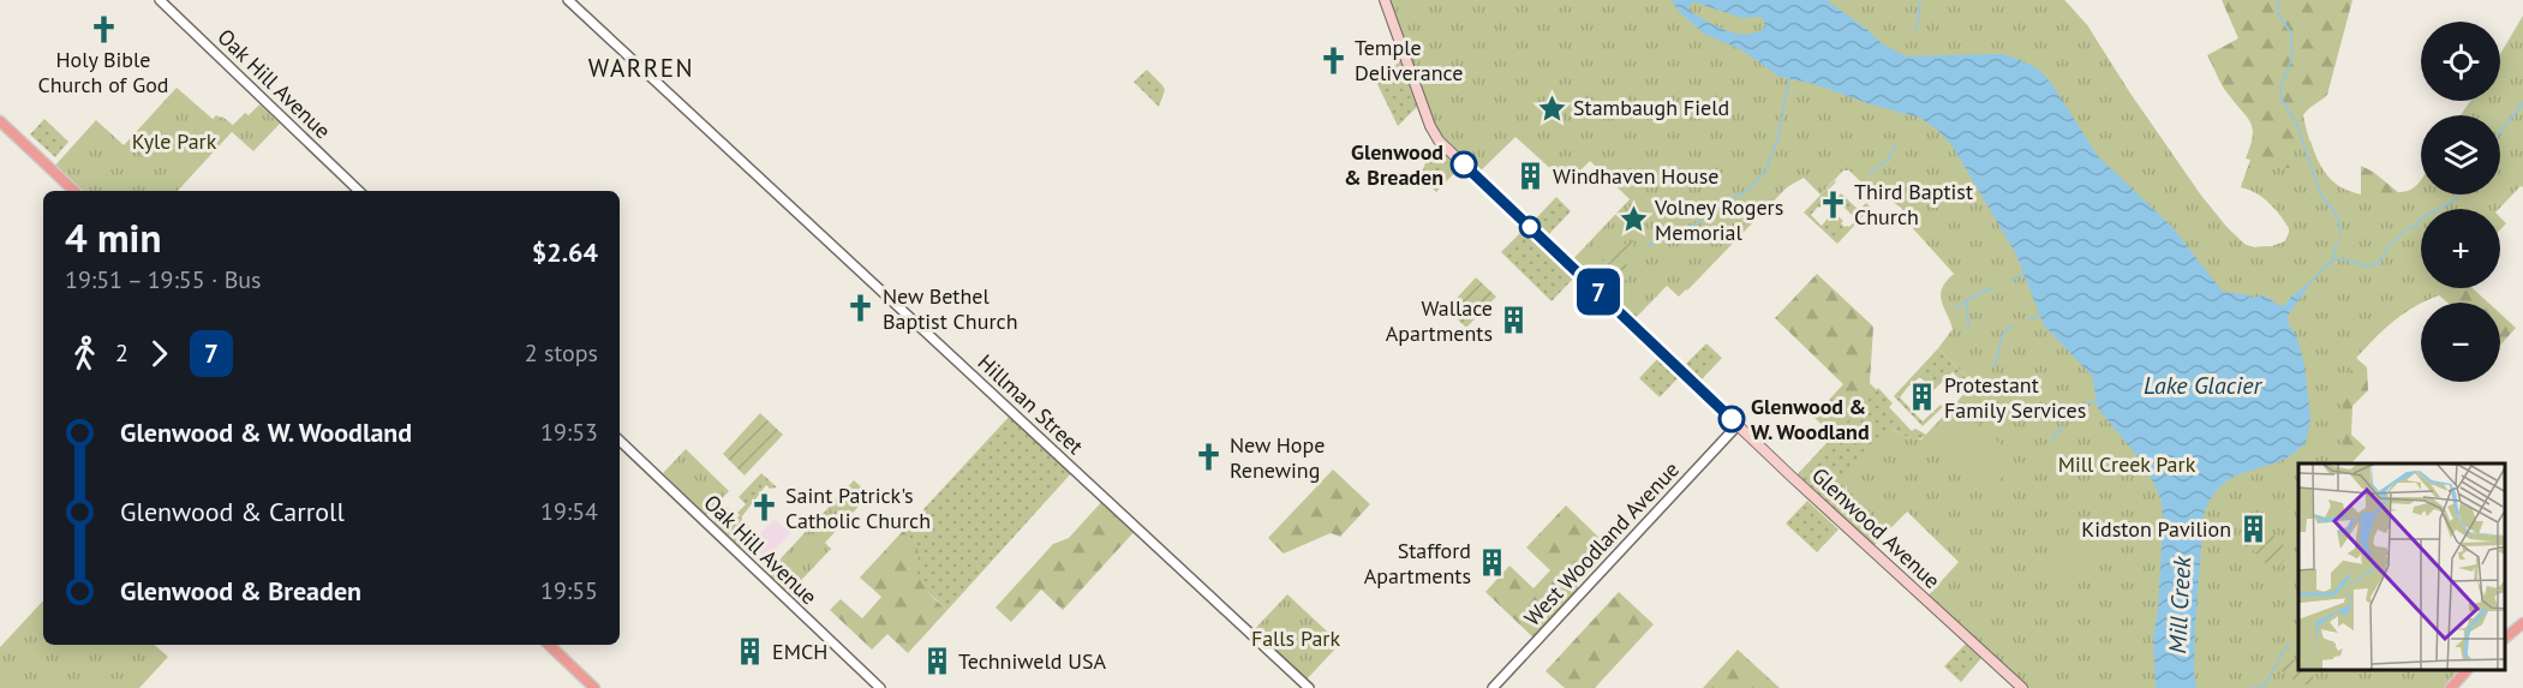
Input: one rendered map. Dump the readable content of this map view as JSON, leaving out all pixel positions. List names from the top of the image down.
{
  "streets": {
    "main road": ["Glenwood Avenue"],
    "street": ["Oak Hill Avenue", "Hillman Street", "West Woodland Avenue"]
  },
  "crossings": [
    ["Glenwood Avenue", "West Woodland Avenue"]
  ],
  "districts": ["WARREN"],
  "water": ["Lake Glacier", "Mill Creek"],
  "parks": ["Kyle Park", "Mill Creek Park", "Falls Park"],
  "places": {
    "church": [
      "Holy Bible Church of God",
      "Temple Deliverance",
      "Third Baptist Church",
      "New Bethel Baptist Church",
      "New Hope Renewing",
      "Saint Patrick's Catholic Church"
    ],
    "place": ["Stambaugh Field", "Volney Rogers Memorial"],
    "other": ["Glenwood & Breaden", "Glenwood & W. Woodland"],
    "building": [
      "Windhaven House",
      "Wallace Apartments",
      "Protestant Family Services",
      "Kidston Pavilion",
      "Stafford Apartments",
      "EMCH",
      "Techniweld USA"
    ]
  },
  "lines": ["bus line 7"],
  "page": {
    "on_map": "7",
    "map_buttons": ["+", "−"],
    "heading": ["4 min", "19:51 – 19:55 · Bus", "$2.64"],
    "legs": ["2", "7", "2 stops"],
    "list": [
      {
        "name": "Glenwood & W. Woodland",
        "value": "19:53"
      },
      {
        "name": "Glenwood & Carroll",
        "value": "19:54"
      },
      {
        "name": "Glenwood & Breaden",
        "value": "19:55"
      }
    ]
  }
}
